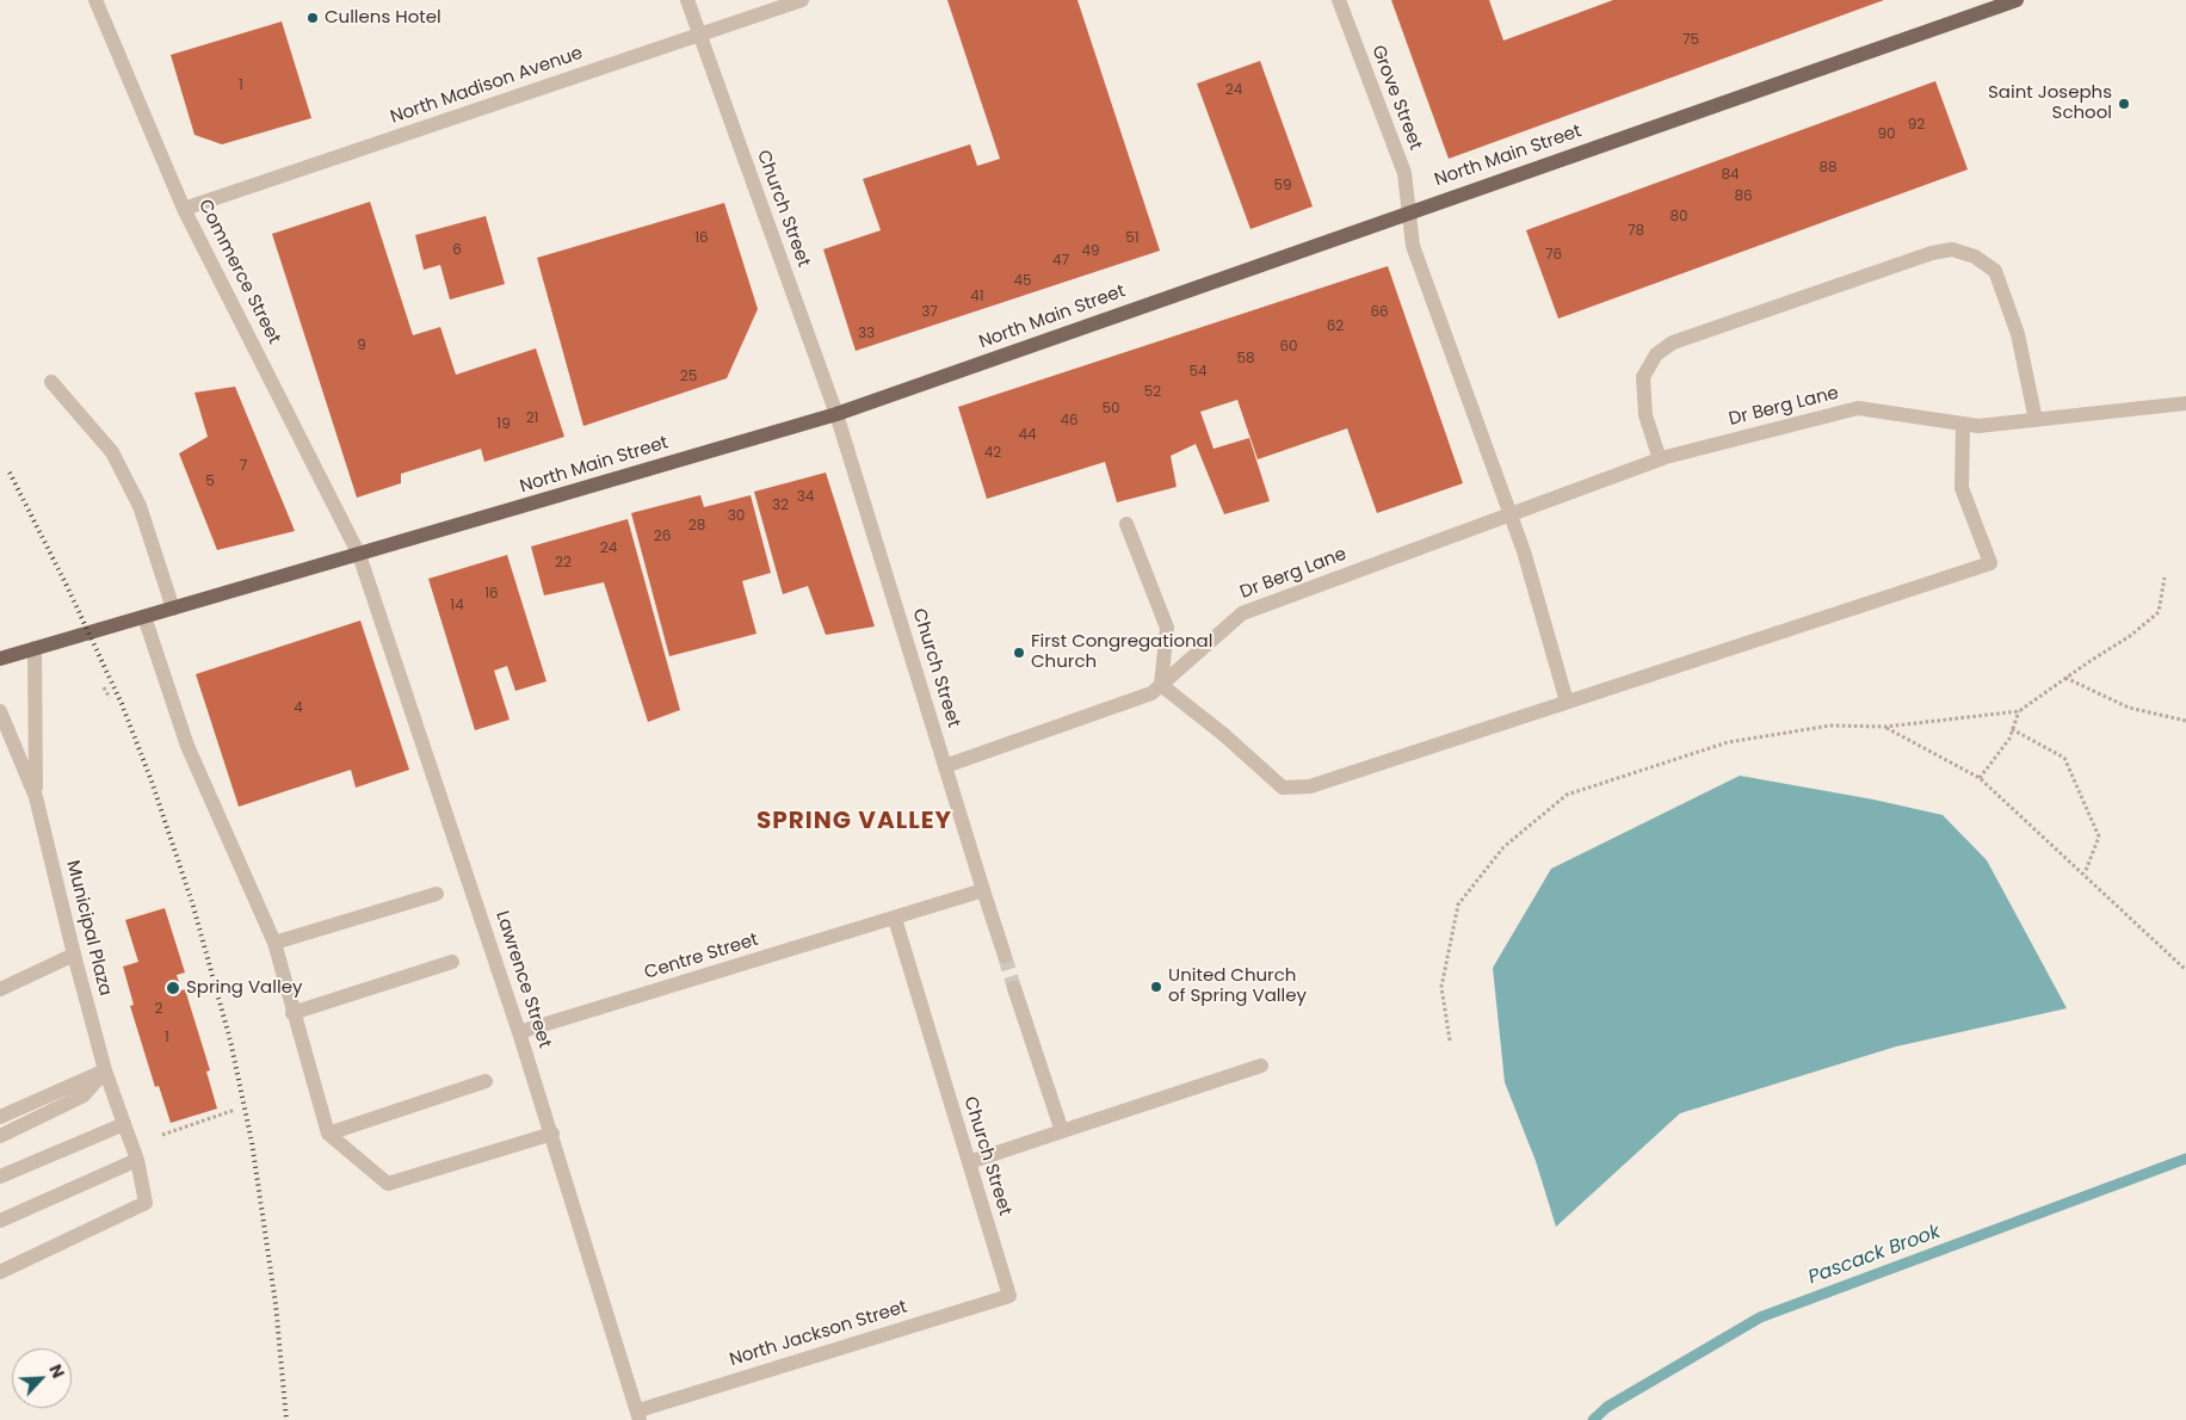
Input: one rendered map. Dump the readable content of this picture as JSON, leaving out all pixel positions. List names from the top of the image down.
{
  "streets": {
    "main road": ["North Main Street"],
    "street": [
      "North Madison Avenue",
      "Grove Street",
      "Church Street",
      "Commerce Street",
      "Dr Berg Lane",
      "Municipal Plaza",
      "Centre Street",
      "Lawrence Street",
      "North Jackson Street"
    ]
  },
  "crossings": [
    ["North Madison Avenue", "Church Street"],
    ["North Madison Avenue", "Commerce Street"],
    ["Grove Street", "North Main Street"],
    ["North Main Street", "Church Street"],
    ["North Main Street", "Commerce Street"],
    ["North Main Street", "Municipal Plaza"],
    ["North Main Street", "Lawrence Street"],
    ["Church Street", "Dr Berg Lane"],
    ["Church Street", "Centre Street"],
    ["Church Street", "North Jackson Street"],
    ["Commerce Street", "Lawrence Street"],
    ["Centre Street", "Lawrence Street"],
    ["Lawrence Street", "North Jackson Street"]
  ],
  "districts": ["SPRING VALLEY"],
  "water": ["Pascack Brook"],
  "places": [
    "Cullens Hotel",
    "Saint Josephs School",
    "First Congregational Church",
    "United Church of Spring Valley",
    "Spring Valley"
  ],
  "house_numbers": [
    "75",
    "1",
    "24",
    "92",
    "90",
    "88",
    "84",
    "59",
    "86",
    "80",
    "78",
    "16",
    "51",
    "6",
    "49",
    "76",
    "47",
    "45",
    "41",
    "37",
    "66",
    "62",
    "33",
    "9",
    "60",
    "58",
    "54",
    "25",
    "52",
    "50",
    "21",
    "46",
    "19",
    "44",
    "42",
    "7",
    "5",
    "34",
    "32",
    "30",
    "28",
    "26",
    "24",
    "22",
    "16",
    "14",
    "4",
    "2",
    "1"
  ],
  "north": "top right"
}
